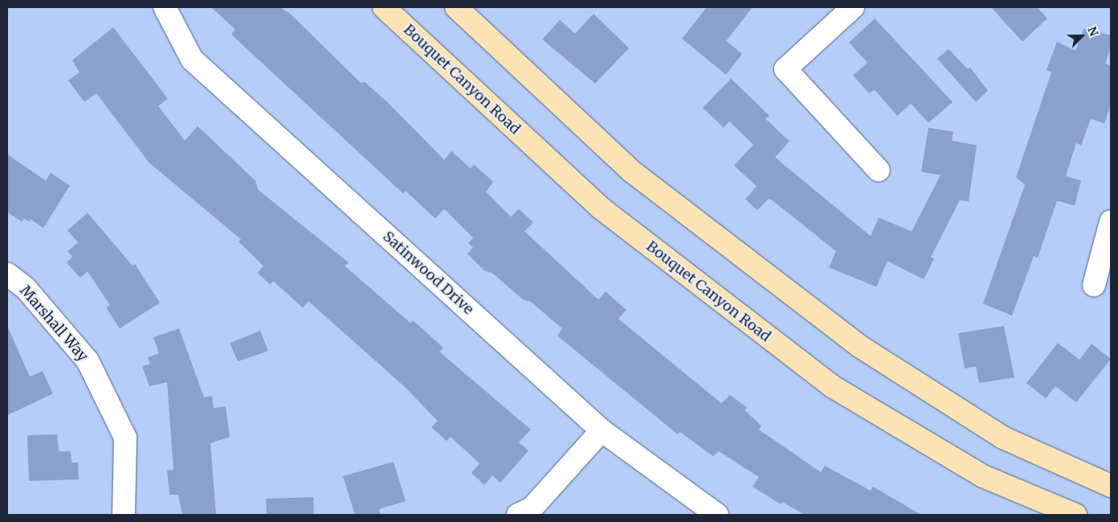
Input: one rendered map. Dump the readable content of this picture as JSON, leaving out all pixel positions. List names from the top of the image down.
{
  "streets": {
    "main road": ["Bouquet Canyon Road"],
    "street": ["Satinwood Drive", "Marshall Way"]
  },
  "north": "top right"
}
